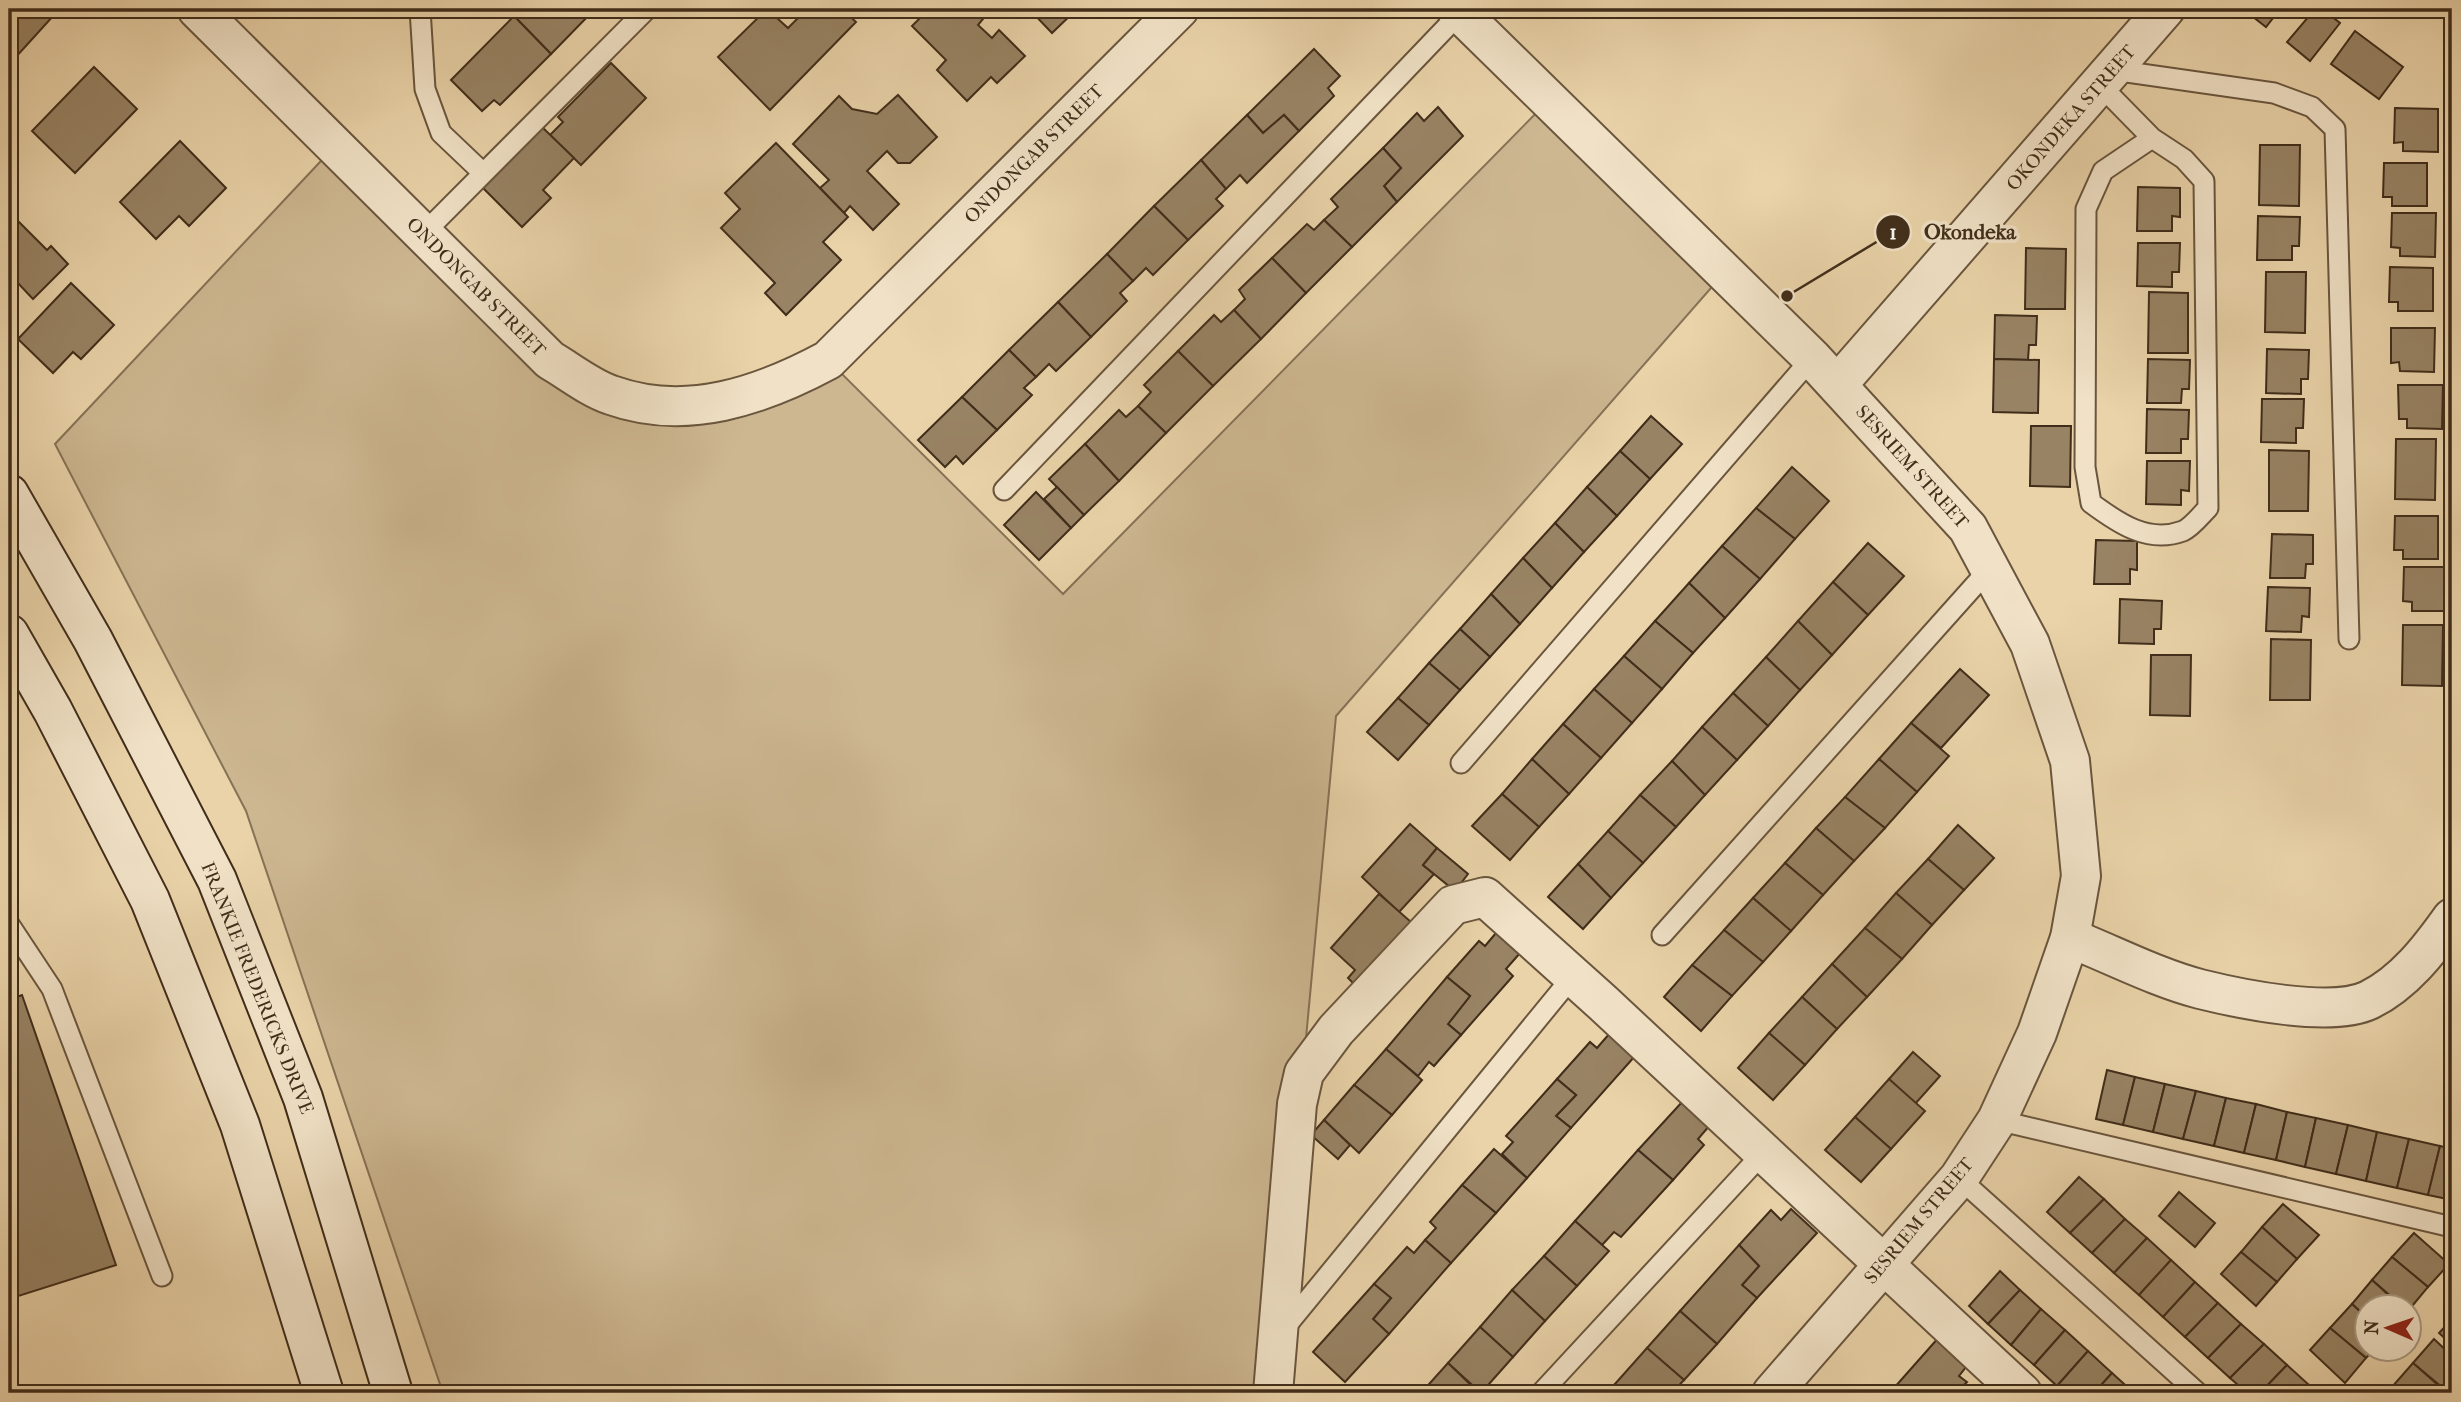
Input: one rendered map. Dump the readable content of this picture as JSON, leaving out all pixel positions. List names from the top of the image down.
{
  "streets": {
    "street": [
      "OKONDEKA STREET",
      "ONDONGAB STREET",
      "SESRIEM STREET",
      "FRANKIE FREDERICKS DRIVE"
    ]
  },
  "crossings": [
    ["OKONDEKA STREET", "SESRIEM STREET"]
  ],
  "places": ["Okondeka"],
  "north": "left"
}
